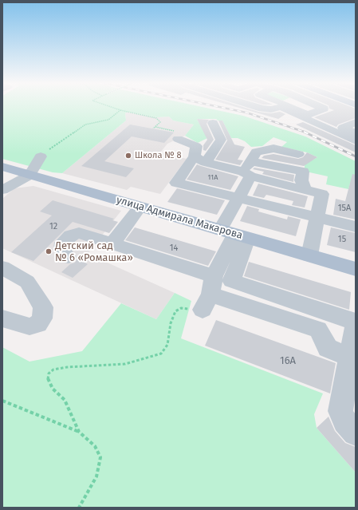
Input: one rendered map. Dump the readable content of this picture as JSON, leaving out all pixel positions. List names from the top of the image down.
{
  "streets": {
    "main road": ["улица Адмирала Макарова"]
  },
  "places": ["Школа № 8", "Детский сад № 6 «Ромашка»"],
  "house_numbers": [
    "11А",
    "15А",
    "12",
    "15",
    "14",
    "16А"
  ]
}
